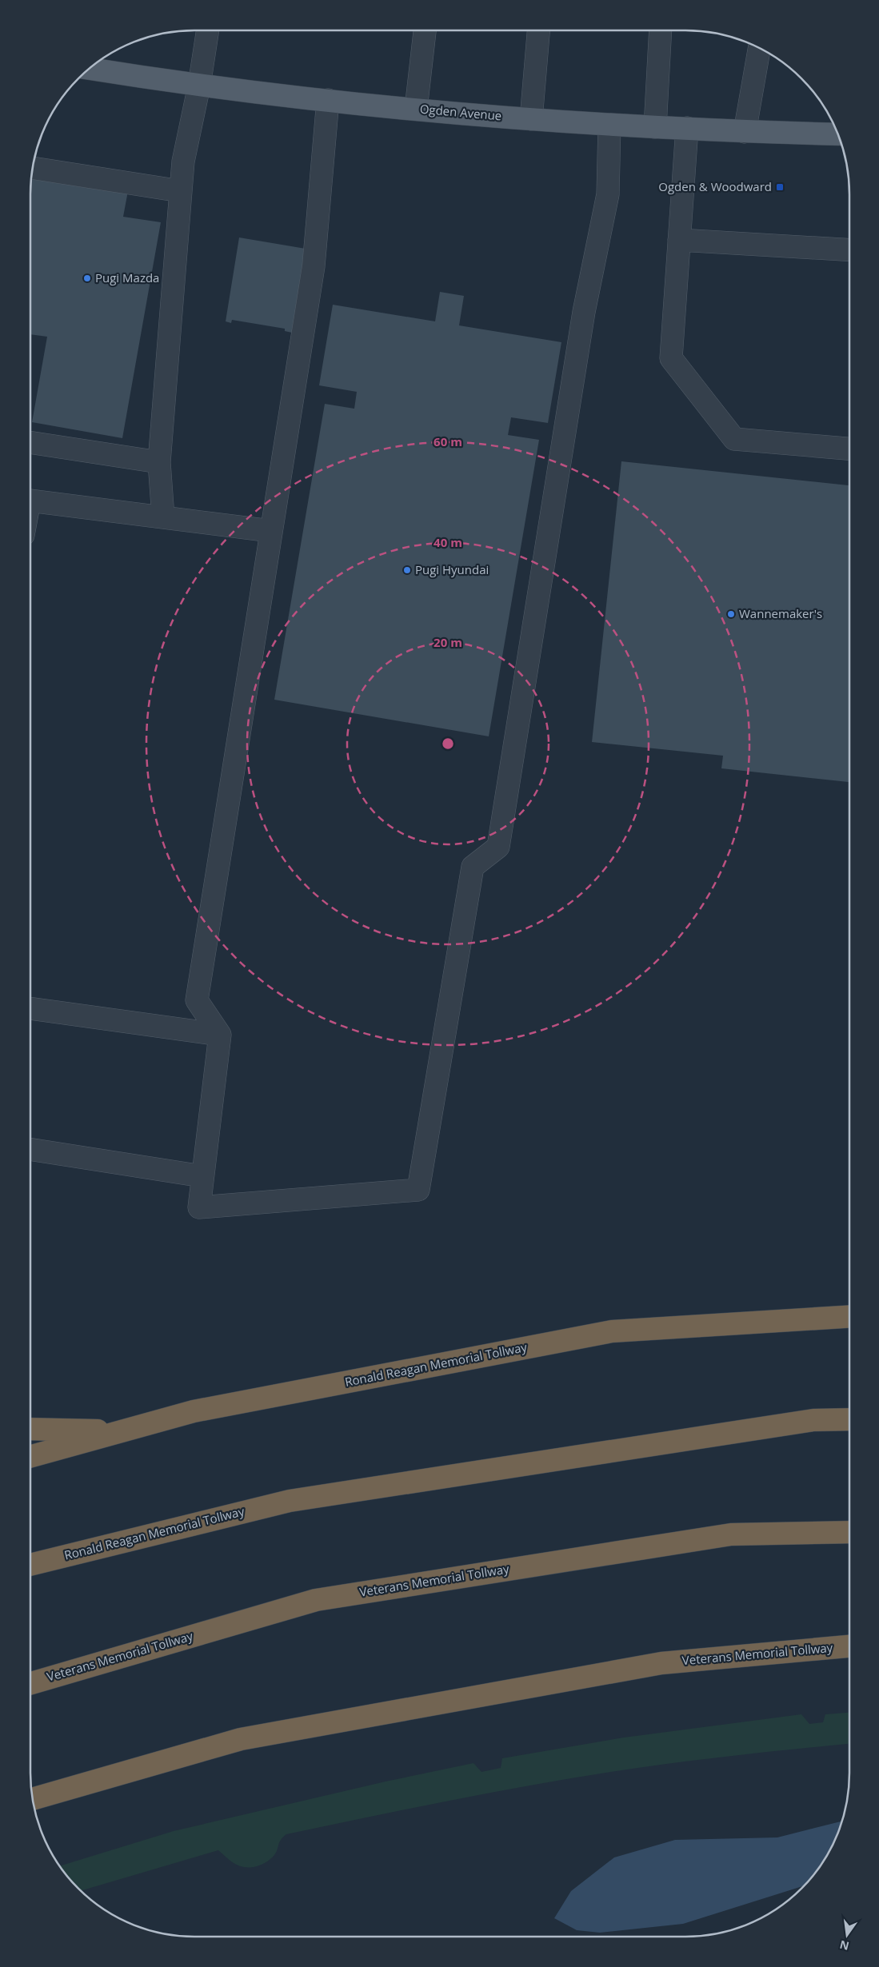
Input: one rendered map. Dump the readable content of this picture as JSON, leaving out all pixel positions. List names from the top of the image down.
{
  "streets": {
    "highway": ["Ronald Reagan Memorial Tollway", "Veterans Memorial Tollway"],
    "main road": ["Ogden Avenue"]
  },
  "places": {
    "transit": ["Ogden & Woodward"],
    "other": ["Pugi Mazda", "Pugi Hyundai", "Wannemaker's"]
  },
  "north": "bottom",
  "rings": ["60 m", "40 m", "20 m"]
}
